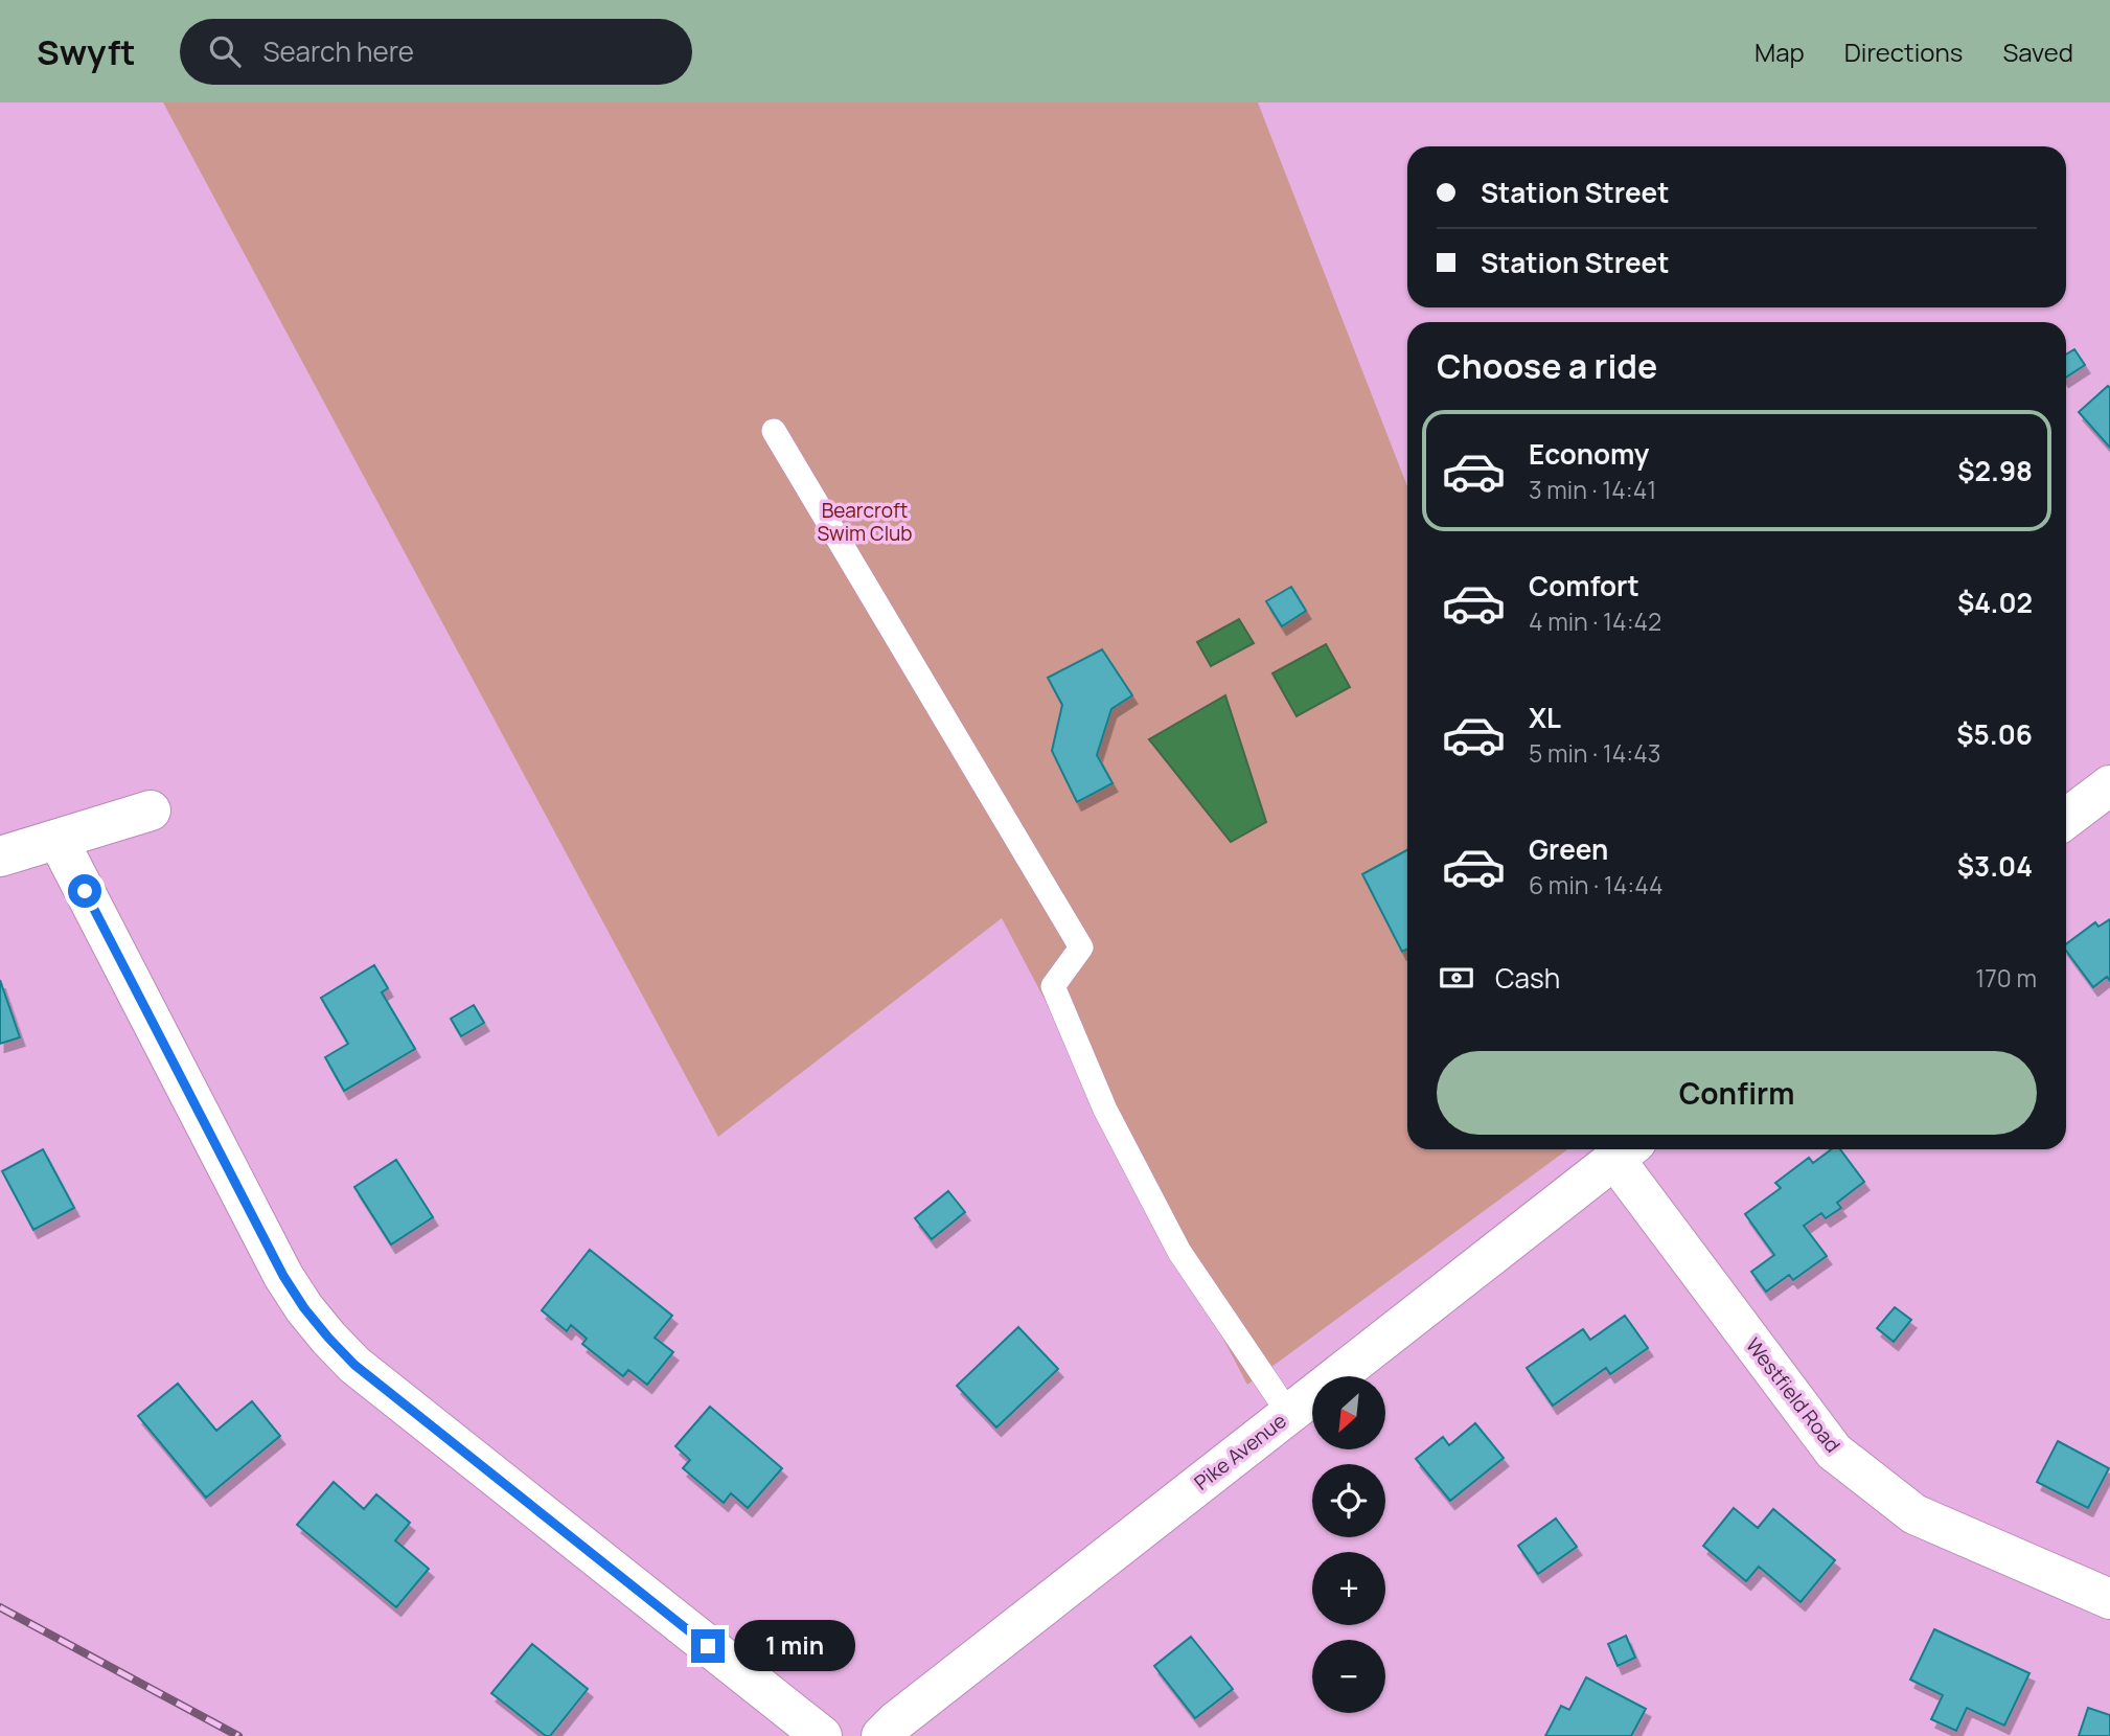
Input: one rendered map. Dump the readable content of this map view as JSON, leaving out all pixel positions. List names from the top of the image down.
{
  "streets": {
    "street": ["Westfield Road", "Pike Avenue"]
  },
  "crossings": [
    ["Westfield Road", "Pike Avenue"]
  ],
  "parks": ["Bearcroft Swim Club"],
  "north": "bottom left",
  "page": {
    "header": "Swyft",
    "search": "Search here",
    "nav": ["Map", "Directions", "Saved"],
    "banner": ["Station Street", "Station Street"],
    "heading": "Choose a ride",
    "list": [
      {
        "name": "Economy",
        "note": "3 min · 14:41",
        "value": "$2.98"
      },
      {
        "name": "Comfort",
        "note": "4 min · 14:42",
        "value": "$4.02"
      },
      {
        "name": "XL",
        "note": "5 min · 14:43",
        "value": "$5.06"
      },
      {
        "name": "Green",
        "note": "6 min · 14:44",
        "value": "$3.04"
      }
    ],
    "pay": ["Cash", "170 m"],
    "buttons": "Confirm",
    "map_buttons": ["+", "−"],
    "bubble": "1 min"
  }
}
